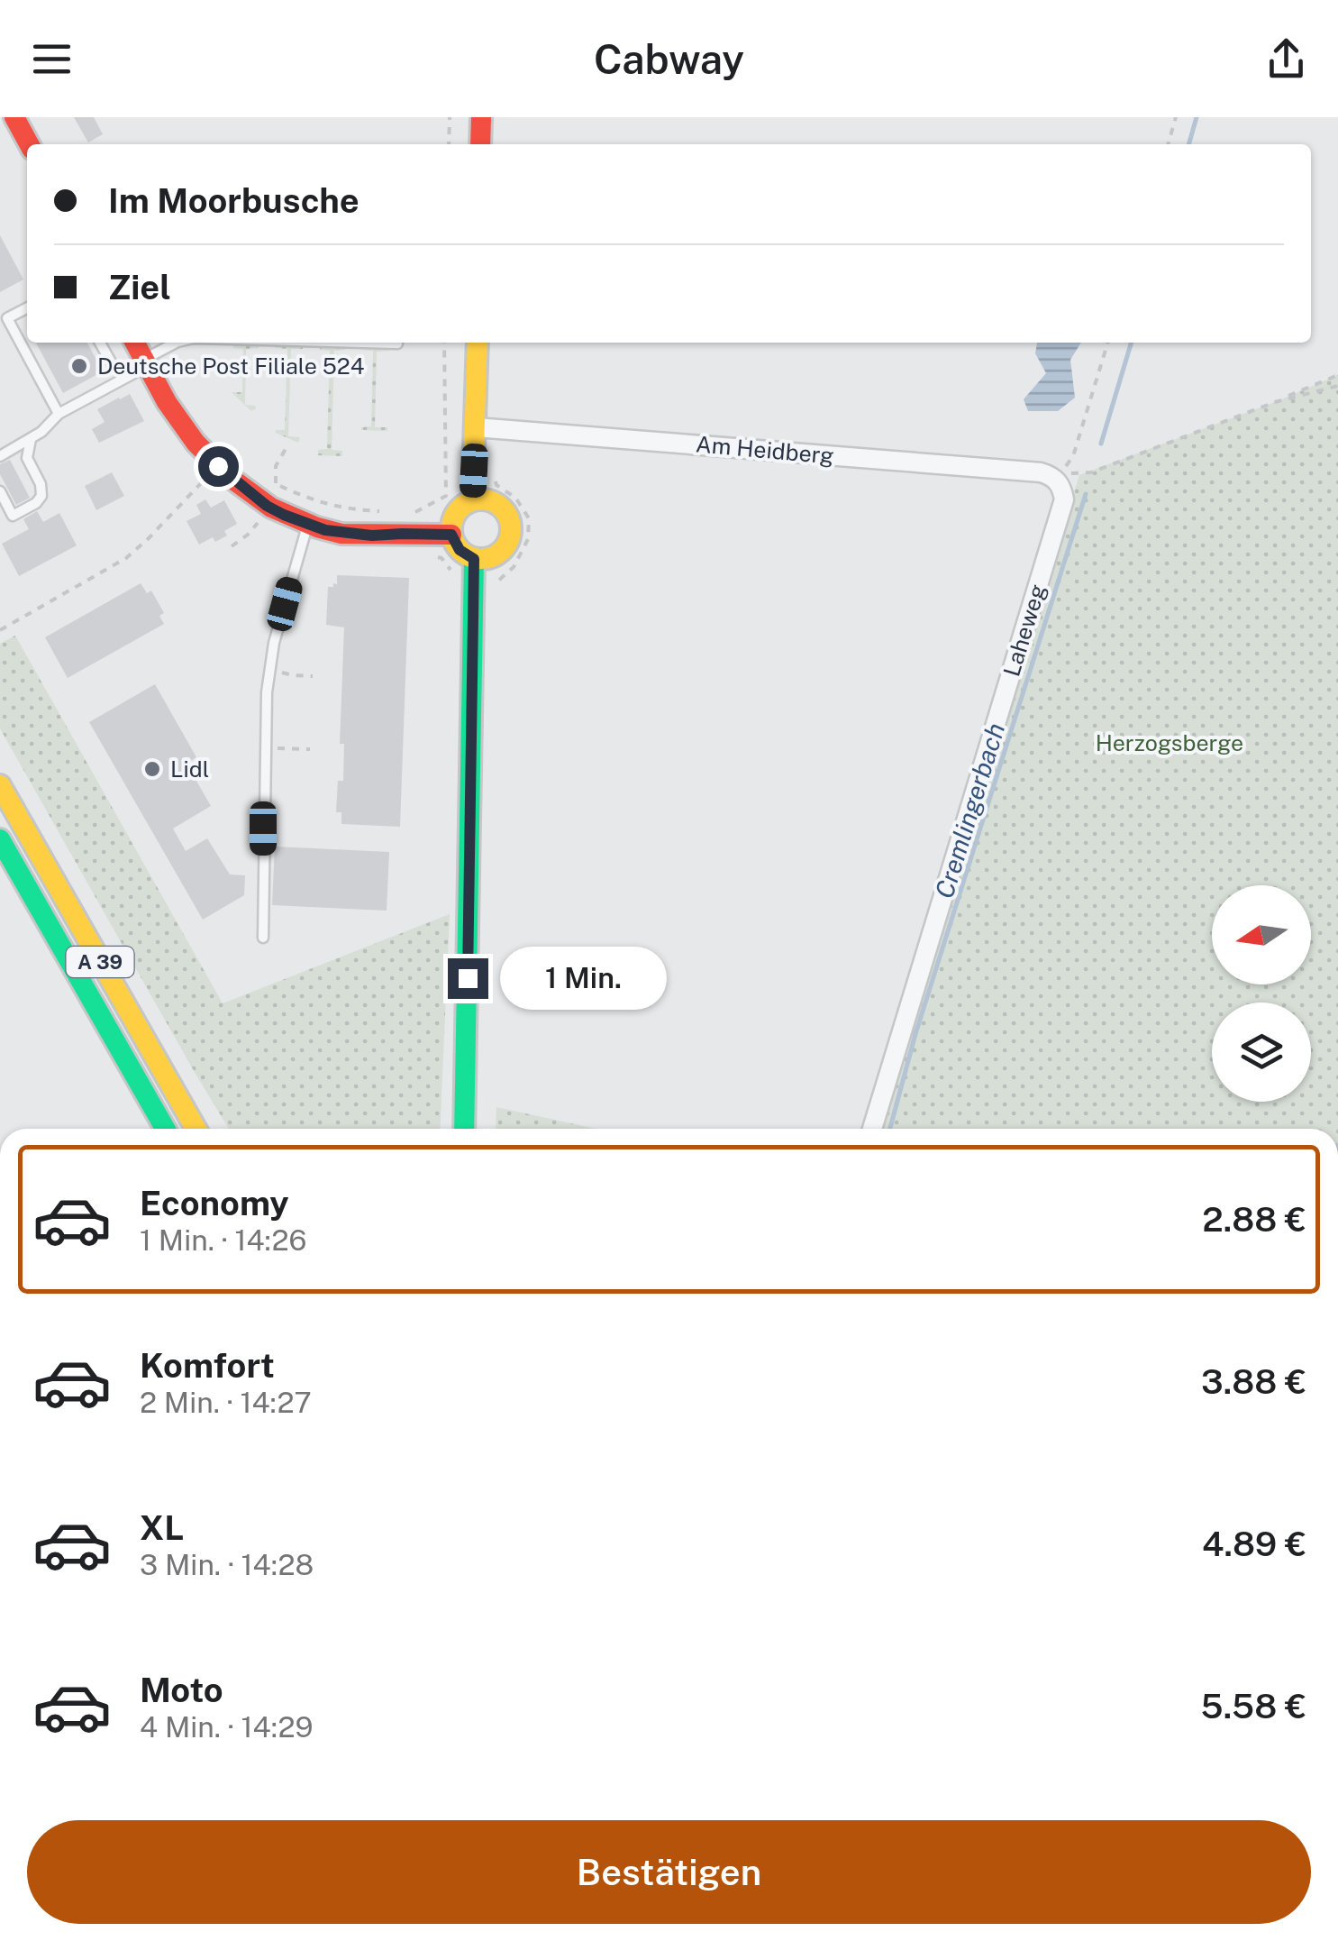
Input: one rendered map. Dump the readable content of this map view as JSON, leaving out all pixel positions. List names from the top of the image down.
{
  "streets": {
    "main road": ["A 39"],
    "street": ["Am Heidberg", "Laheweg"]
  },
  "crossings": [
    ["Am Heidberg", "Laheweg"]
  ],
  "water": ["Cremlingerbach"],
  "parks": ["Herzogsberge"],
  "places": ["Deutsche Post Filiale 524", "Lidl"],
  "north": "left",
  "page": {
    "header": "Cabway",
    "banner": ["Im Moorbusche", "Ziel"],
    "bubble": "1 Min.",
    "list": [
      {
        "name": "Economy",
        "note": "1 Min. · 14:26",
        "value": "2.88 €"
      },
      {
        "name": "Komfort",
        "note": "2 Min. · 14:27",
        "value": "3.88 €"
      },
      {
        "name": "XL",
        "note": "3 Min. · 14:28",
        "value": "4.89 €"
      },
      {
        "name": "Moto",
        "note": "4 Min. · 14:29",
        "value": "5.58 €"
      }
    ],
    "buttons": "Bestätigen"
  }
}
